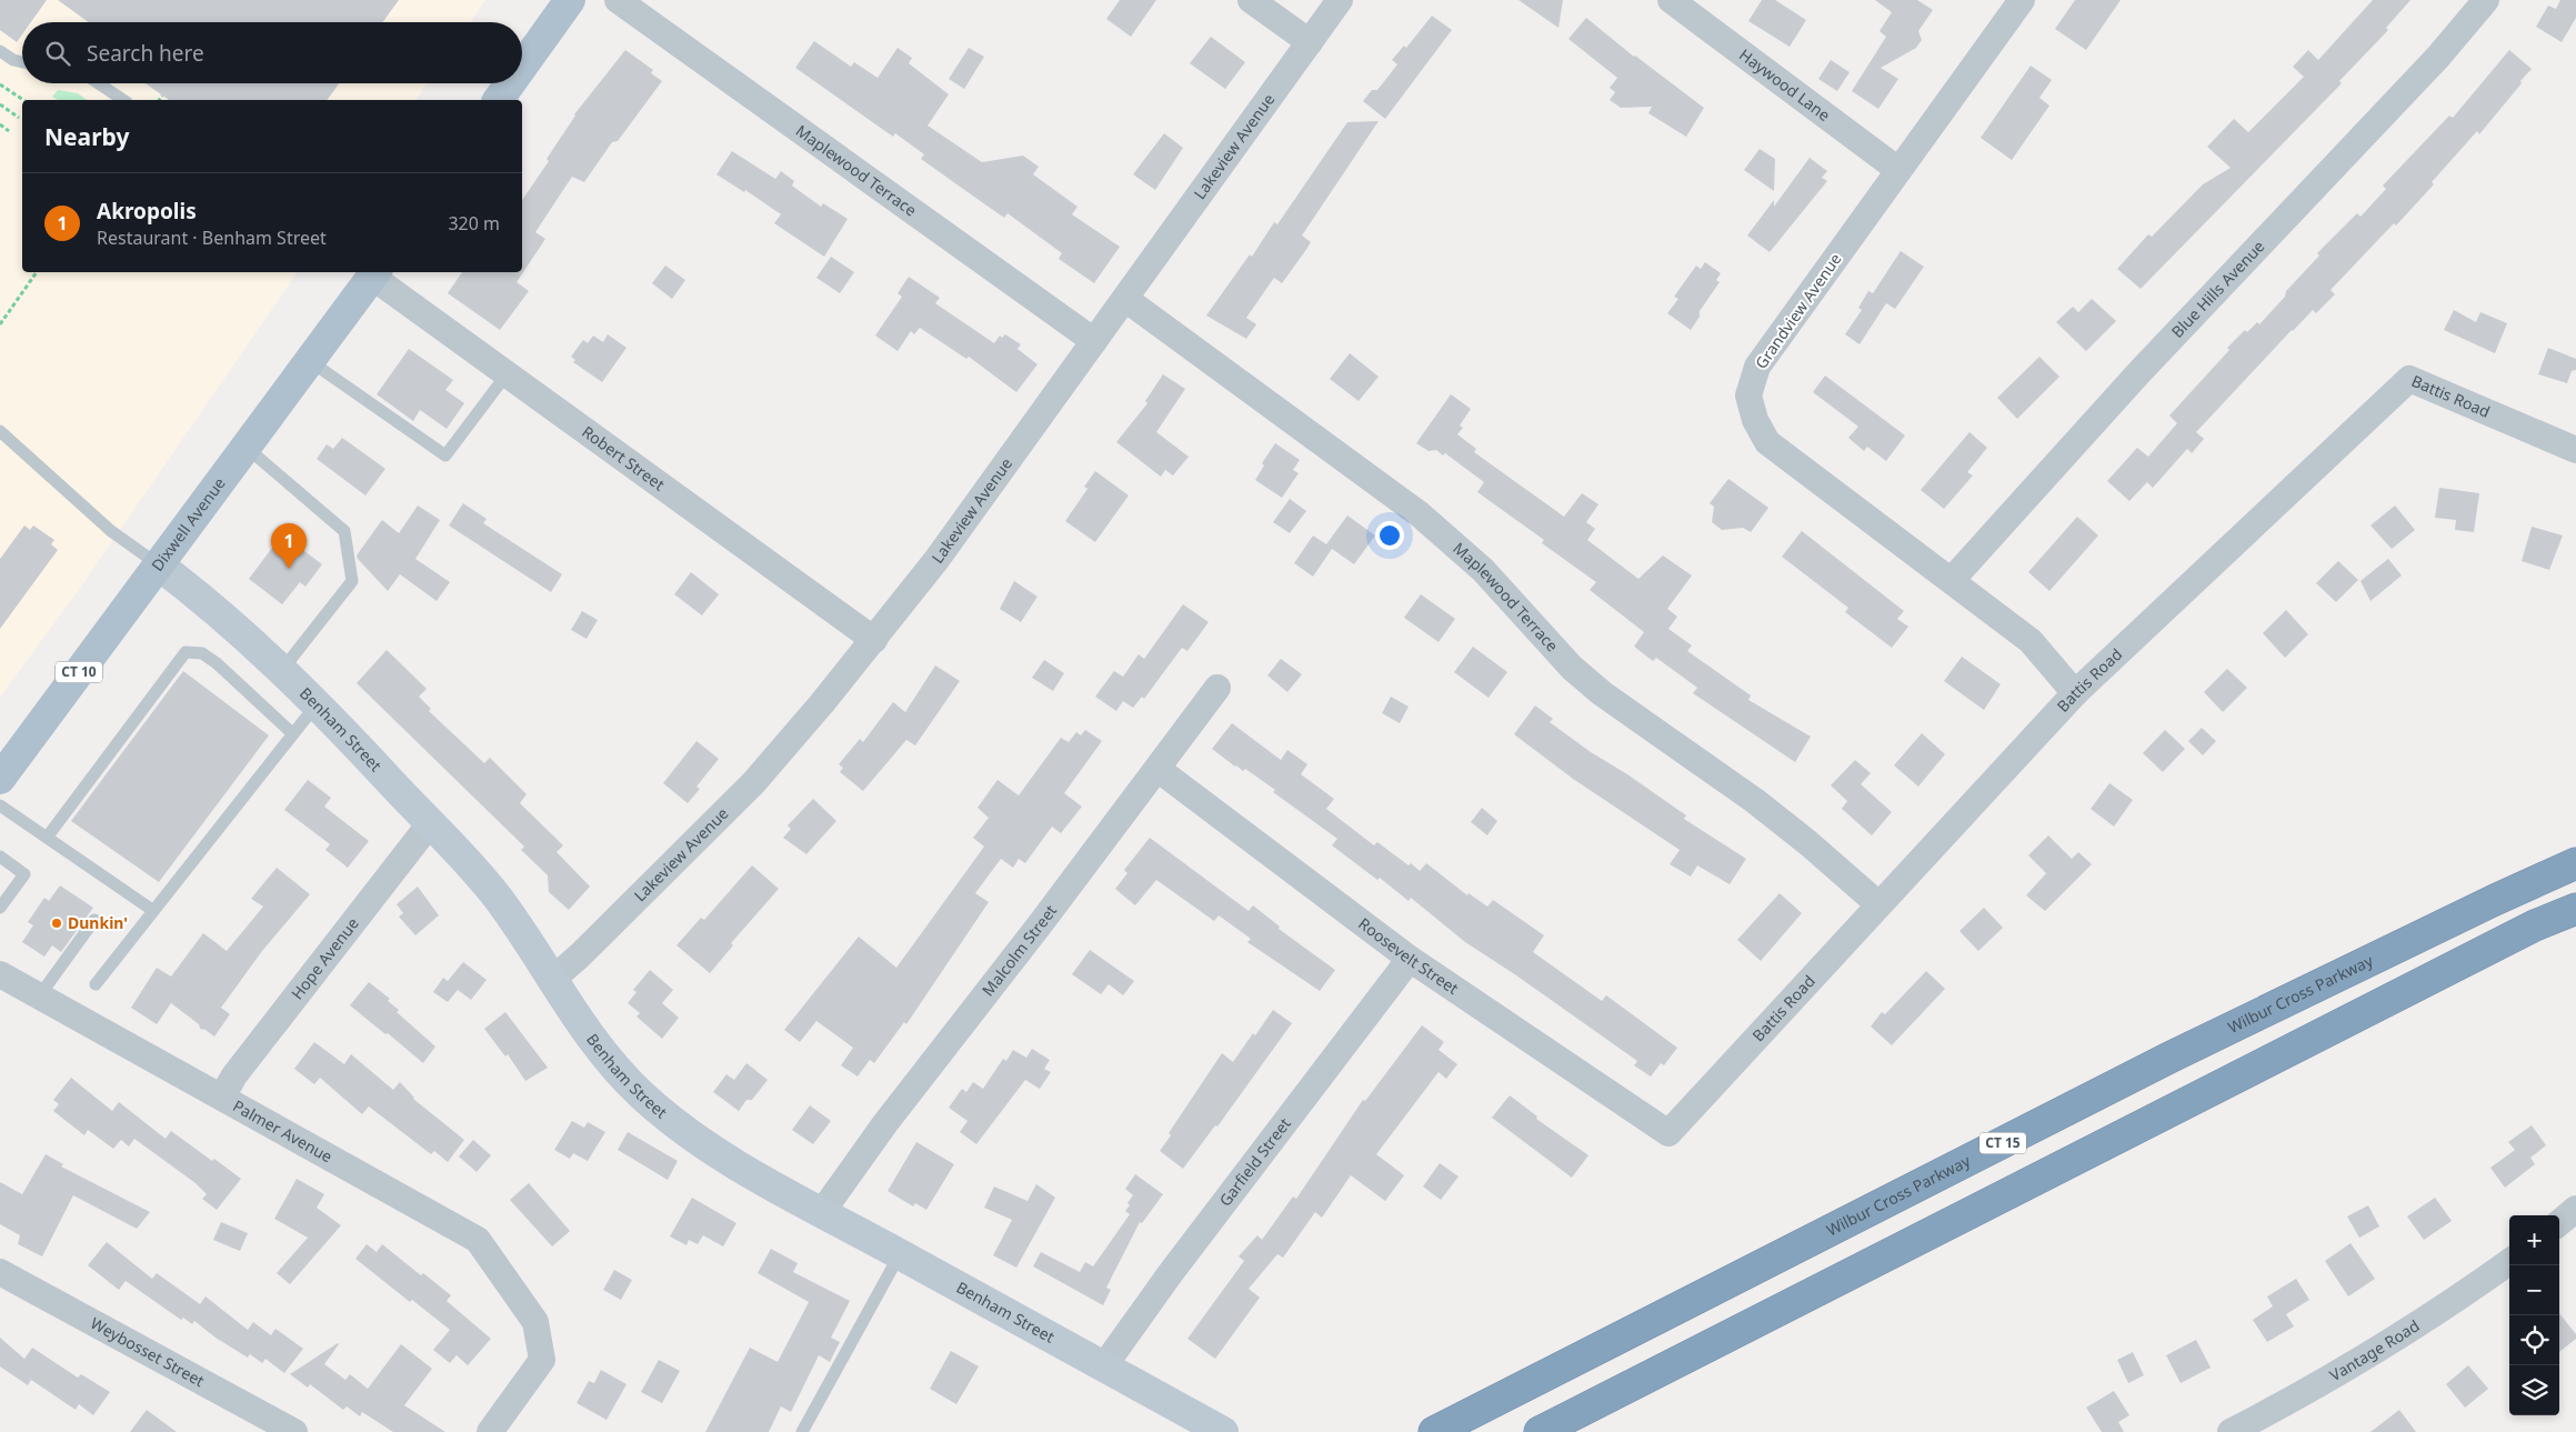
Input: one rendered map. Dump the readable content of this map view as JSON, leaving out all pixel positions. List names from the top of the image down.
{
  "streets": {
    "highway": ["Wilbur Cross Parkway", "CT 15"],
    "main road": ["Dixwell Avenue", "CT 10", "Benham Street"],
    "street": [
      "Haywood Lane",
      "Lakeview Avenue",
      "Maplewood Terrace",
      "Blue Hills Avenue",
      "Grandview Avenue",
      "Battis Road",
      "Robert Street",
      "Malcolm Street",
      "Roosevelt Street",
      "Hope Avenue",
      "Palmer Avenue",
      "Garfield Street",
      "Vantage Road",
      "Weybosset Street"
    ]
  },
  "crossings": [
    ["Haywood Lane", "Grandview Avenue"],
    ["Lakeview Avenue", "Maplewood Terrace"],
    ["Lakeview Avenue", "Robert Street"],
    ["Lakeview Avenue", "Benham Street"],
    ["Maplewood Terrace", "Battis Road"],
    ["Blue Hills Avenue", "Grandview Avenue"],
    ["Grandview Avenue", "Battis Road"],
    ["Battis Road", "Roosevelt Street"],
    ["Robert Street", "Dixwell Avenue"],
    ["Dixwell Avenue", "Benham Street"],
    ["Benham Street", "Malcolm Street"],
    ["Benham Street", "Hope Avenue"],
    ["Benham Street", "Garfield Street"],
    ["Malcolm Street", "Roosevelt Street"],
    ["Roosevelt Street", "Garfield Street"],
    ["Hope Avenue", "Palmer Avenue"]
  ],
  "places": ["Dunkin'"],
  "page": {
    "search": "Search here",
    "heading": "Nearby",
    "list": [
      {
        "mark": "1",
        "name": "Akropolis",
        "note": "Restaurant · Benham Street",
        "value": "320 m"
      }
    ],
    "pins": "1",
    "map_buttons": ["+", "−"]
  }
}
